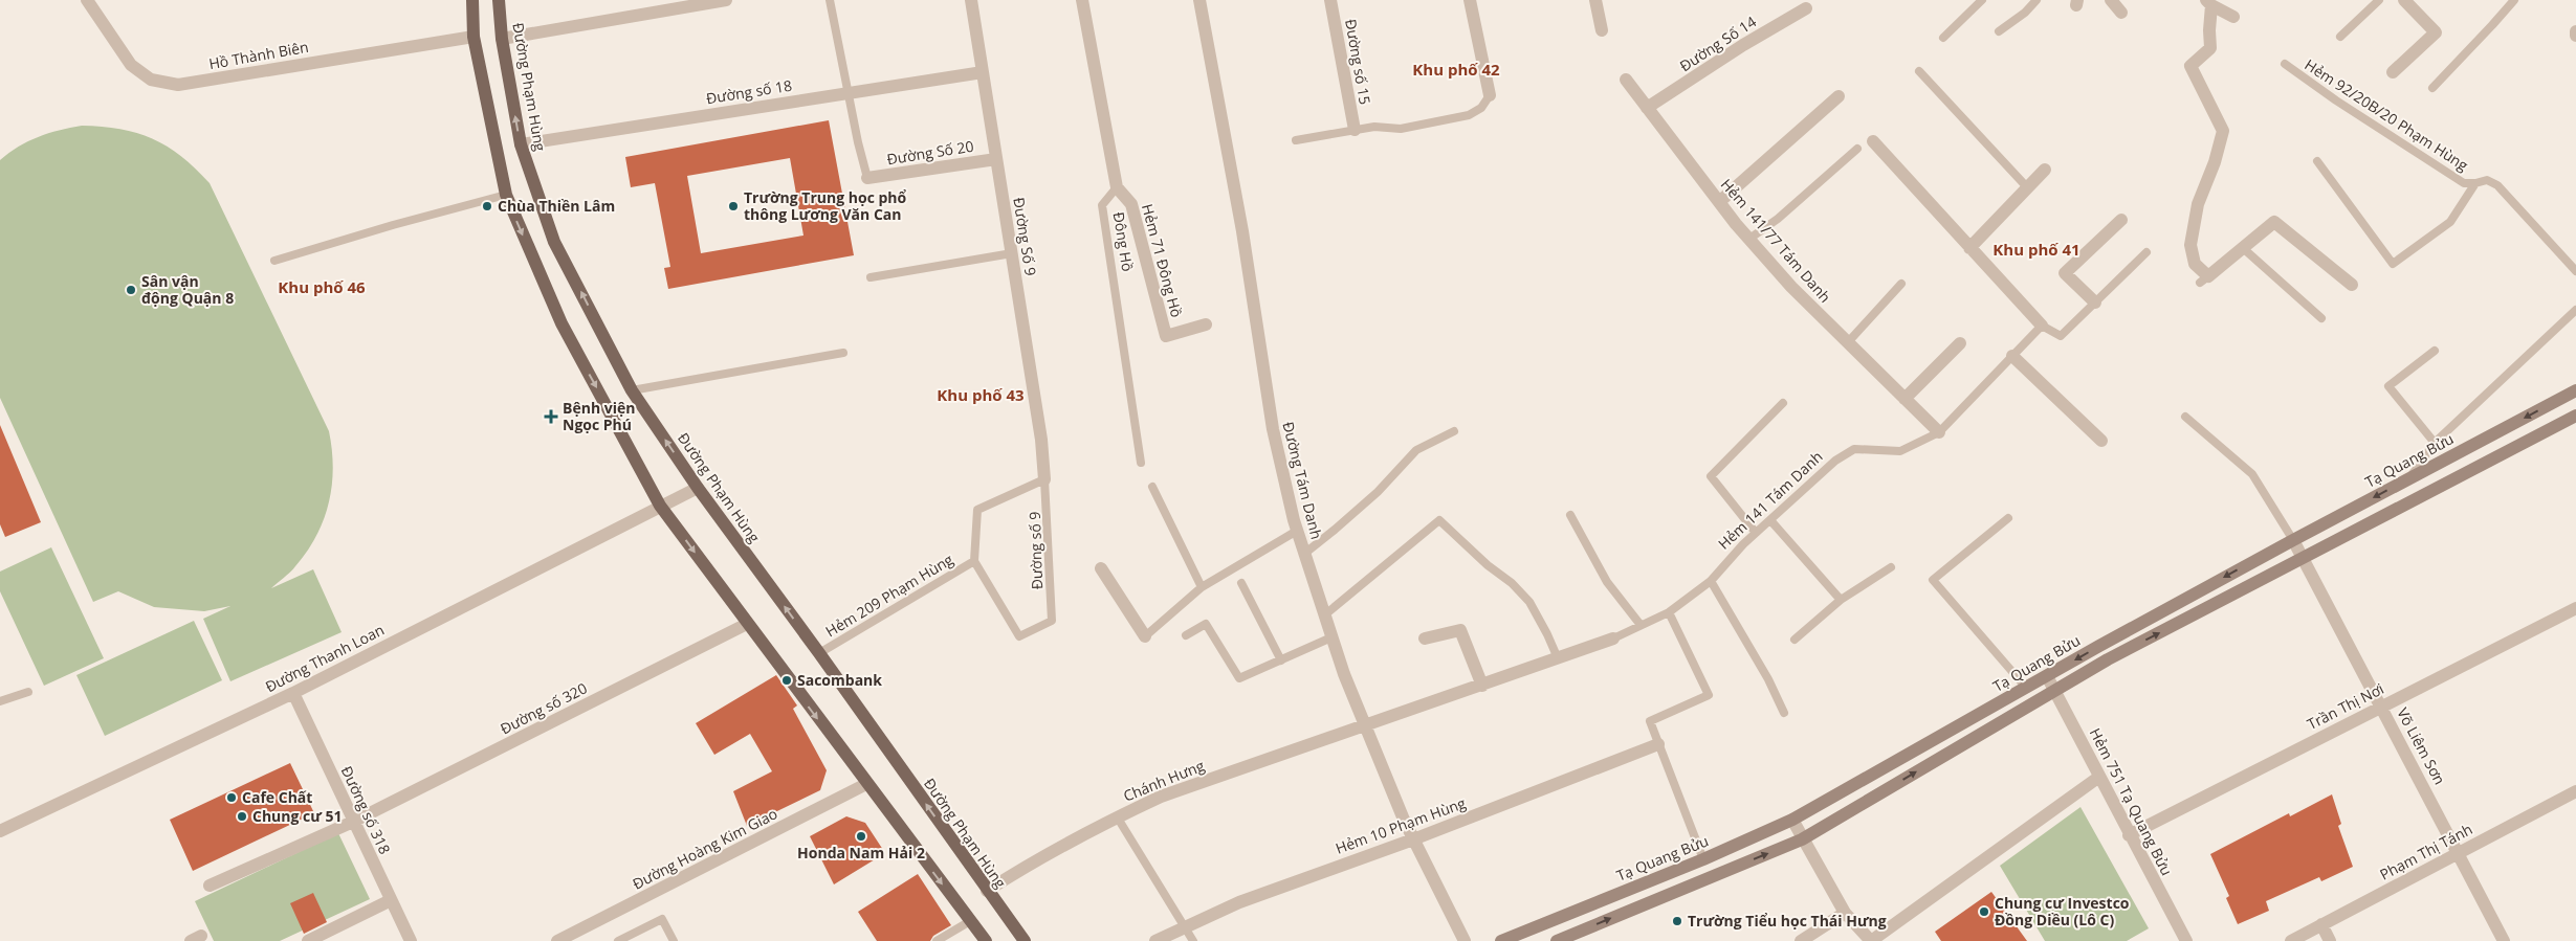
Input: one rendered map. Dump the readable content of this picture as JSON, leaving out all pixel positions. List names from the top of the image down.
{
  "streets": {
    "main road": ["Đường Phạm Hùng", "Tạ Quang Bửu"],
    "street": [
      "Đường Số 14",
      "Hồ Thành Biên",
      "Đường số 15",
      "Đường số 18",
      "Đường Số 20",
      "Đường Số 9",
      "Hẻm 141/77 Tám Danh",
      "Hẻm 71 Đông Hồ",
      "Đường Tám Danh",
      "Hẻm 141 Tám Danh",
      "Đường Thanh Loan",
      "Trần Thị Nơi",
      "Đường số 320",
      "Võ Liêm Sơn",
      "Chánh Hưng",
      "Hẻm 751 Tạ Quang Bửu",
      "Đường số 318",
      "Hẻm 10 Phạm Hùng",
      "Đường Hoàng Kim Giao",
      "Phạm Thị Tánh"
    ],
    "lane": [
      "Hẻm 92/20B/20 Phạm Hùng",
      "Đông Hồ",
      "Đường số 9",
      "Hẻm 209 Phạm Hùng"
    ]
  },
  "crossings": [
    ["Đường Số 14", "Hẻm 141/77 Tám Danh"],
    ["Đường Phạm Hùng", "Đường số 18"],
    ["Đường Phạm Hùng", "Hẻm 209 Phạm Hùng"],
    ["Đường Phạm Hùng", "Đường Thanh Loan"],
    ["Đường Phạm Hùng", "Chánh Hưng"],
    ["Đường số 18", "Đường Số 9"],
    ["Đường Số 20", "Đường Số 9"],
    ["Đường Số 9", "Đường số 9"],
    ["Đường Số 9", "Hẻm 209 Phạm Hùng"],
    ["Hẻm 141/77 Tám Danh", "Hẻm 141 Tám Danh"],
    ["Đông Hồ", "Hẻm 71 Đông Hồ"],
    ["Tạ Quang Bửu", "Võ Liêm Sơn"],
    ["Tạ Quang Bửu", "Hẻm 751 Tạ Quang Bửu"],
    ["Đường Tám Danh", "Hẻm 141 Tám Danh"],
    ["Đường Tám Danh", "Chánh Hưng"],
    ["Đường Tám Danh", "Hẻm 10 Phạm Hùng"],
    ["Hẻm 141 Tám Danh", "Chánh Hưng"],
    ["Đường số 9", "Hẻm 209 Phạm Hùng"],
    ["Đường Thanh Loan", "Đường số 318"],
    ["Trần Thị Nơi", "Võ Liêm Sơn"],
    ["Trần Thị Nơi", "Hẻm 751 Tạ Quang Bửu"],
    ["Đường số 320", "Đường số 318"],
    ["Võ Liêm Sơn", "Phạm Thị Tánh"]
  ],
  "districts": [
    "Khu phố 42",
    "Khu phố 41",
    "Khu phố 46",
    "Khu phố 43"
  ],
  "places": {
    "other": [
      "Chùa Thiền Lâm",
      "Trường Trung học phổ thông Lương Văn Can",
      "Sân vận động Quận 8",
      "Sacombank",
      "Cafe Chất",
      "Chung cư 51",
      "Honda Nam Hải 2",
      "Chung cư Investco Đồng Diều (Lô C)",
      "Trường Tiểu học Thái Hưng"
    ],
    "health": ["Bệnh viện Ngọc Phú"]
  }
}
